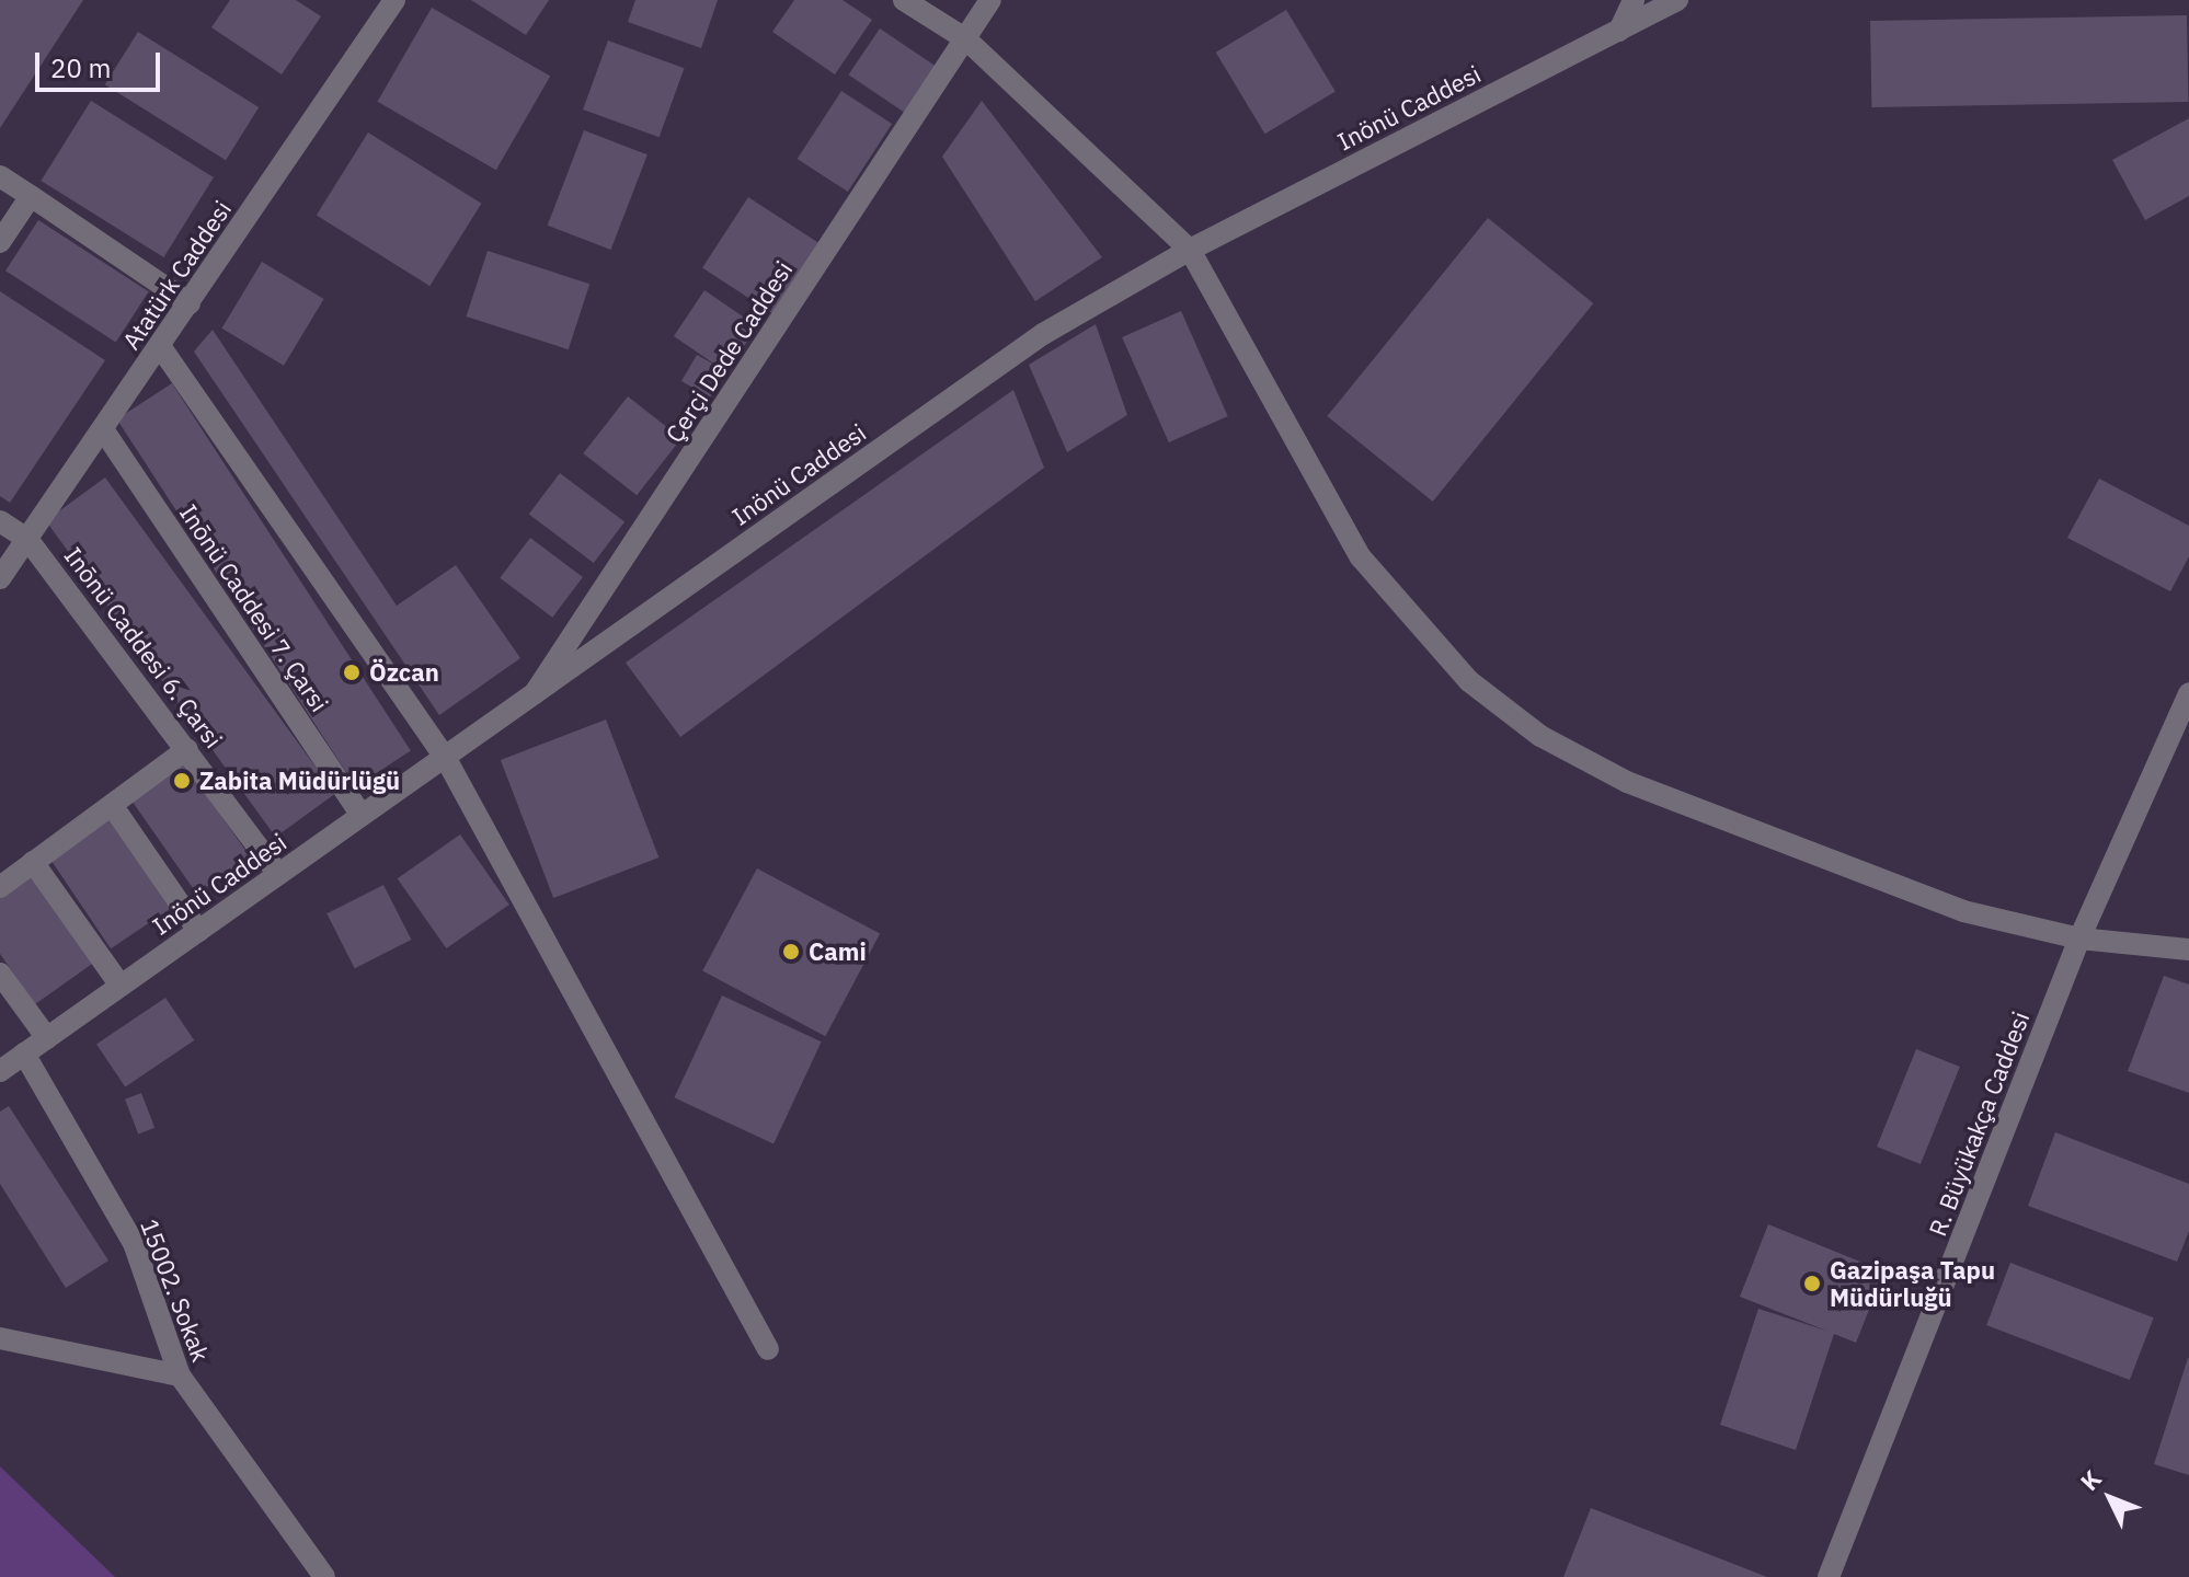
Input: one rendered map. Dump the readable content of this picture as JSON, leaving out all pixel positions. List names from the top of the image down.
{
  "streets": {
    "street": [
      "Inönü Caddesi",
      "Atatürk Caddesi",
      "Çerçi Dede Caddesi",
      "Inōnü Caddesi 7. Çarsi",
      "Inōnü Caddesi 6. Çarsi",
      "R. Büyükakça Caddesi",
      "15002. Sokak"
    ]
  },
  "crossings": [
    ["Inönü Caddesi", "Çerçi Dede Caddesi"],
    ["Inönü Caddesi", "Inōnü Caddesi 7. Çarsi"],
    ["Inönü Caddesi", "Inōnü Caddesi 6. Çarsi"],
    ["Inönü Caddesi", "15002. Sokak"],
    ["Atatürk Caddesi", "Inōnü Caddesi 7. Çarsi"],
    ["Atatürk Caddesi", "Inōnü Caddesi 6. Çarsi"]
  ],
  "places": [
    "Özcan",
    "Zabita Müdürlügü",
    "Cami",
    "Gazipaşa Tapu Müdürluğü"
  ],
  "scale_bar": "20 m",
  "north": "top left"
}
